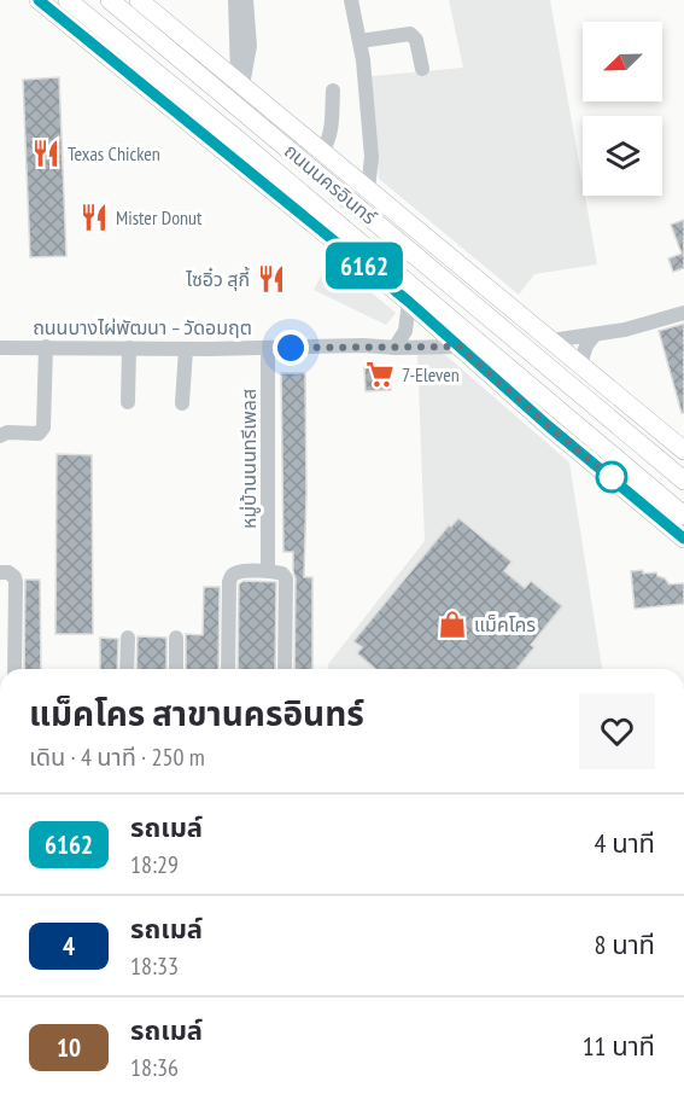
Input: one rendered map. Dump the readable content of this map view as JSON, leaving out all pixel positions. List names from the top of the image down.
{
  "streets": {
    "main road": ["ถนนนครอินทร์"],
    "street": ["ถนนบางไผ่พัฒนา – วัดอมฤต", "หมู่บ้านนนทรีเพลส"]
  },
  "crossings": [
    ["ถนนนครอินทร์", "ถนนบางไผ่พัฒนา – วัดอมฤต"],
    ["ถนนบางไผ่พัฒนา – วัดอมฤต", "หมู่บ้านนนทรีเพลส"]
  ],
  "places": {
    "restaurant": ["Texas Chicken", "Mister Donut", "ไซอิ๋ว สุกี้"],
    "supermarket": ["7-Eleven"],
    "shop": ["แม็คโคร"]
  },
  "lines": ["bus line 6162"],
  "north": "bottom left",
  "page": {
    "on_map": "6162",
    "heading": ["แม็คโคร สาขานครอินทร์", "เดิน · 4 นาที · 250 m"],
    "list": [
      {
        "mark": "6162",
        "name": "รถเมล์",
        "note": "18:29",
        "value": "4 นาที"
      },
      {
        "mark": "4",
        "name": "รถเมล์",
        "note": "18:33",
        "value": "8 นาที"
      },
      {
        "mark": "10",
        "name": "รถเมล์",
        "note": "18:36",
        "value": "11 นาที"
      }
    ]
  }
}
